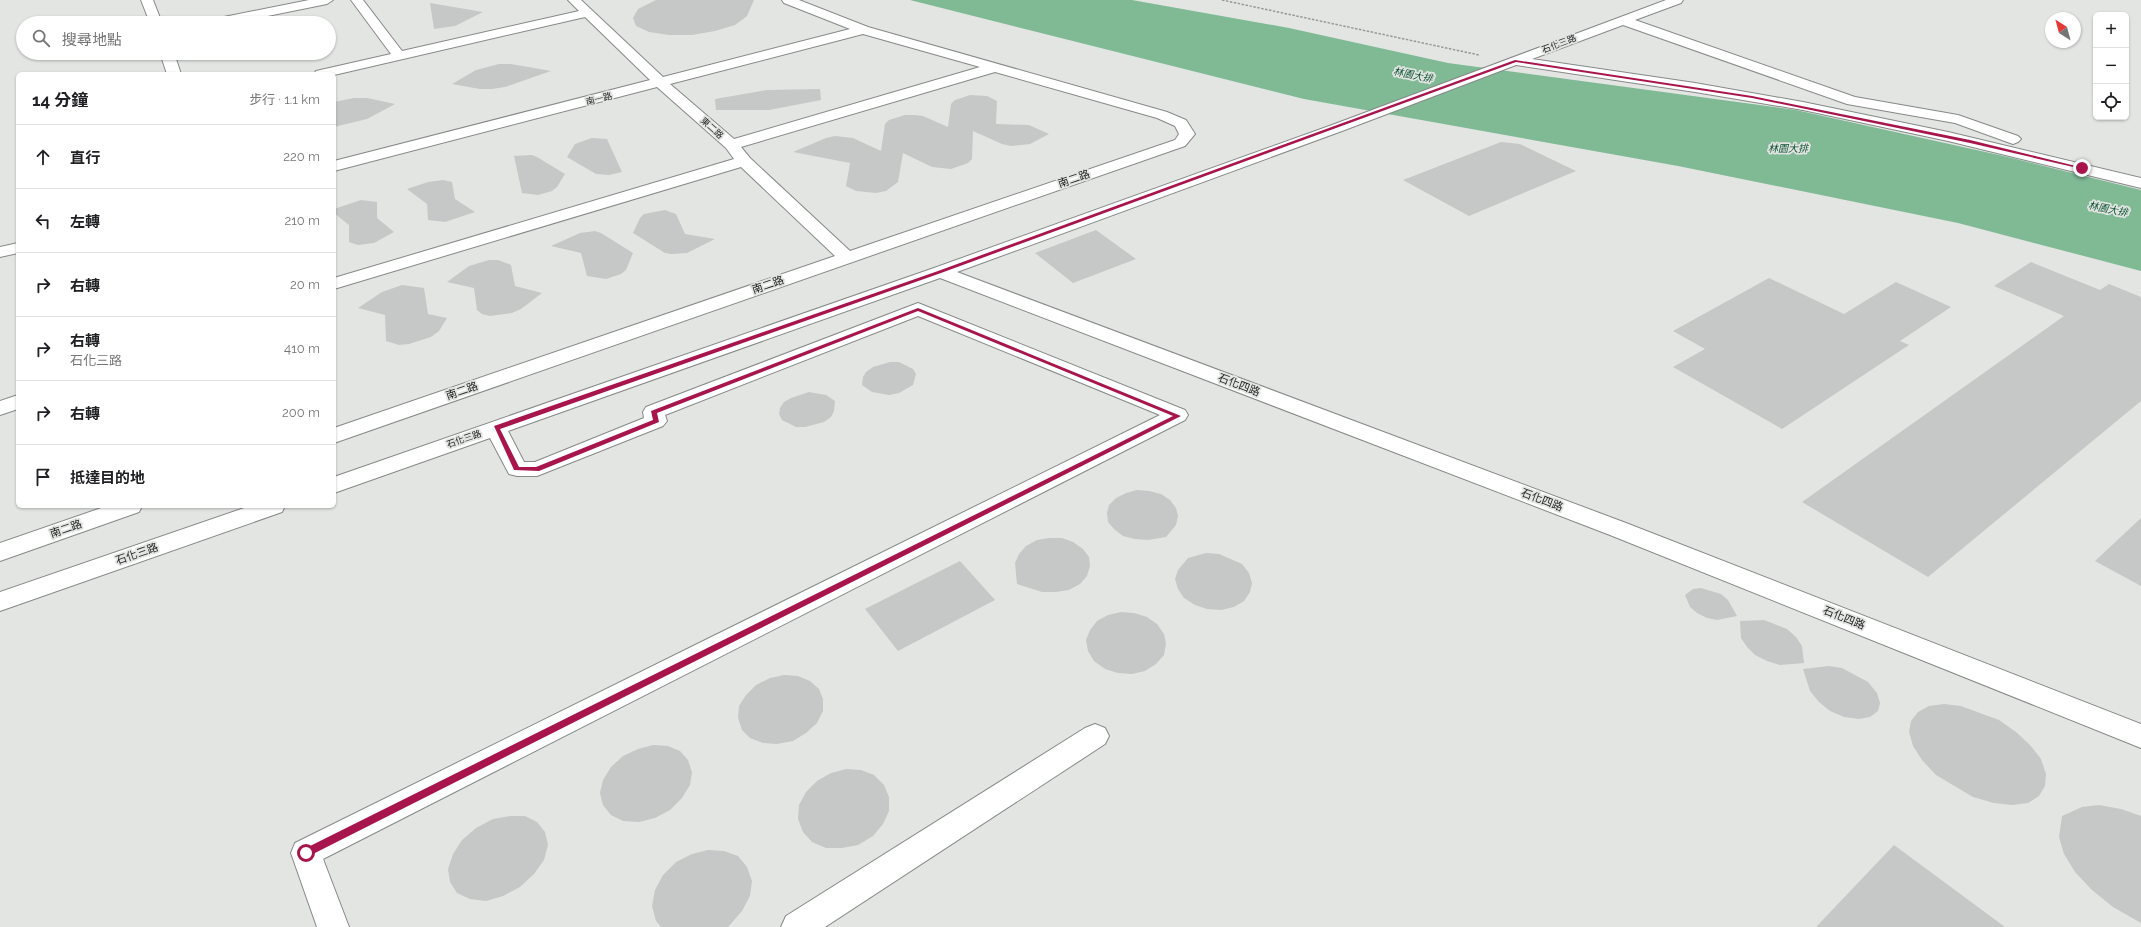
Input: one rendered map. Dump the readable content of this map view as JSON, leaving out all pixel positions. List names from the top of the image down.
{
  "streets": {
    "street": [
      "石化三路",
      "南一路",
      "東二路",
      "南二路",
      "石化四路"
    ]
  },
  "crossings": [
    ["石化三路", "石化四路"],
    ["南一路", "東二路"],
    ["東二路", "南二路"]
  ],
  "water": ["林園大排"],
  "north": "top left",
  "page": {
    "map_buttons": ["+", "−"],
    "search": "搜尋地點",
    "heading": ["14 分鐘", "步行 · 1.1 km"],
    "list": [
      ["直行", "220 m"],
      ["左轉", "210 m"],
      ["右轉", "20 m"],
      ["右轉", "石化三路", "410 m"],
      ["右轉", "200 m"],
      "抵達目的地"
    ]
  }
}
